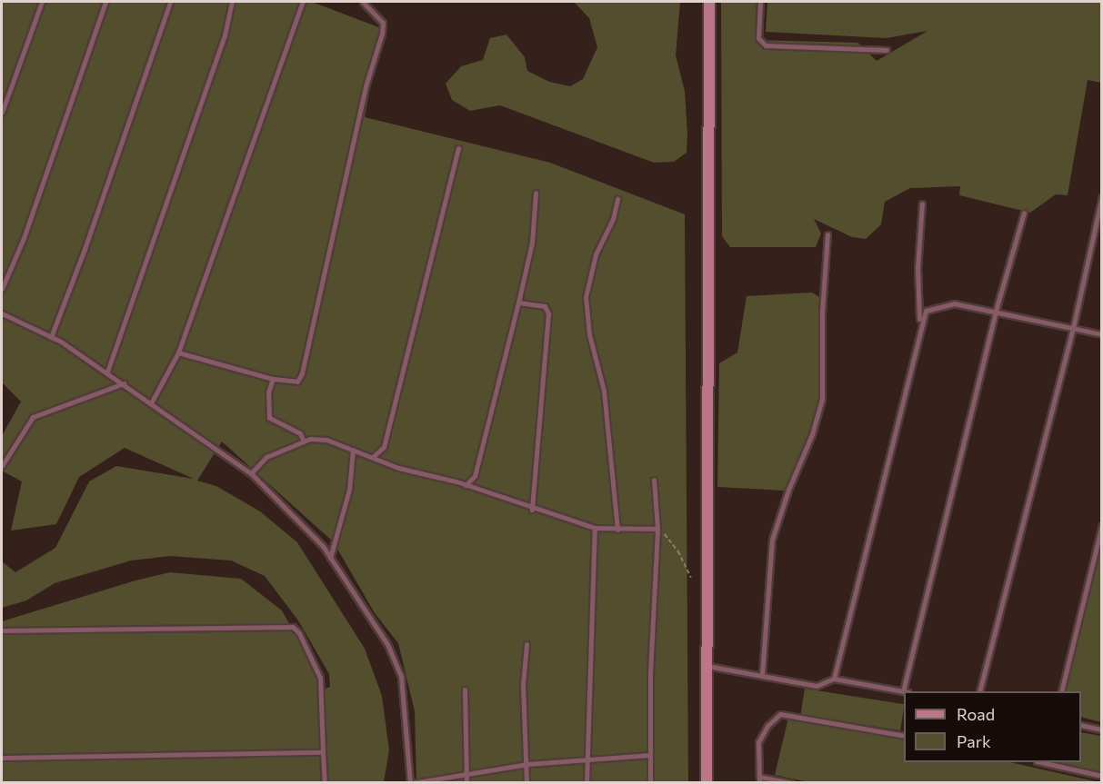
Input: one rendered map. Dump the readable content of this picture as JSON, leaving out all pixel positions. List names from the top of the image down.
{
  "legend": ["Road", "Park"]
}
